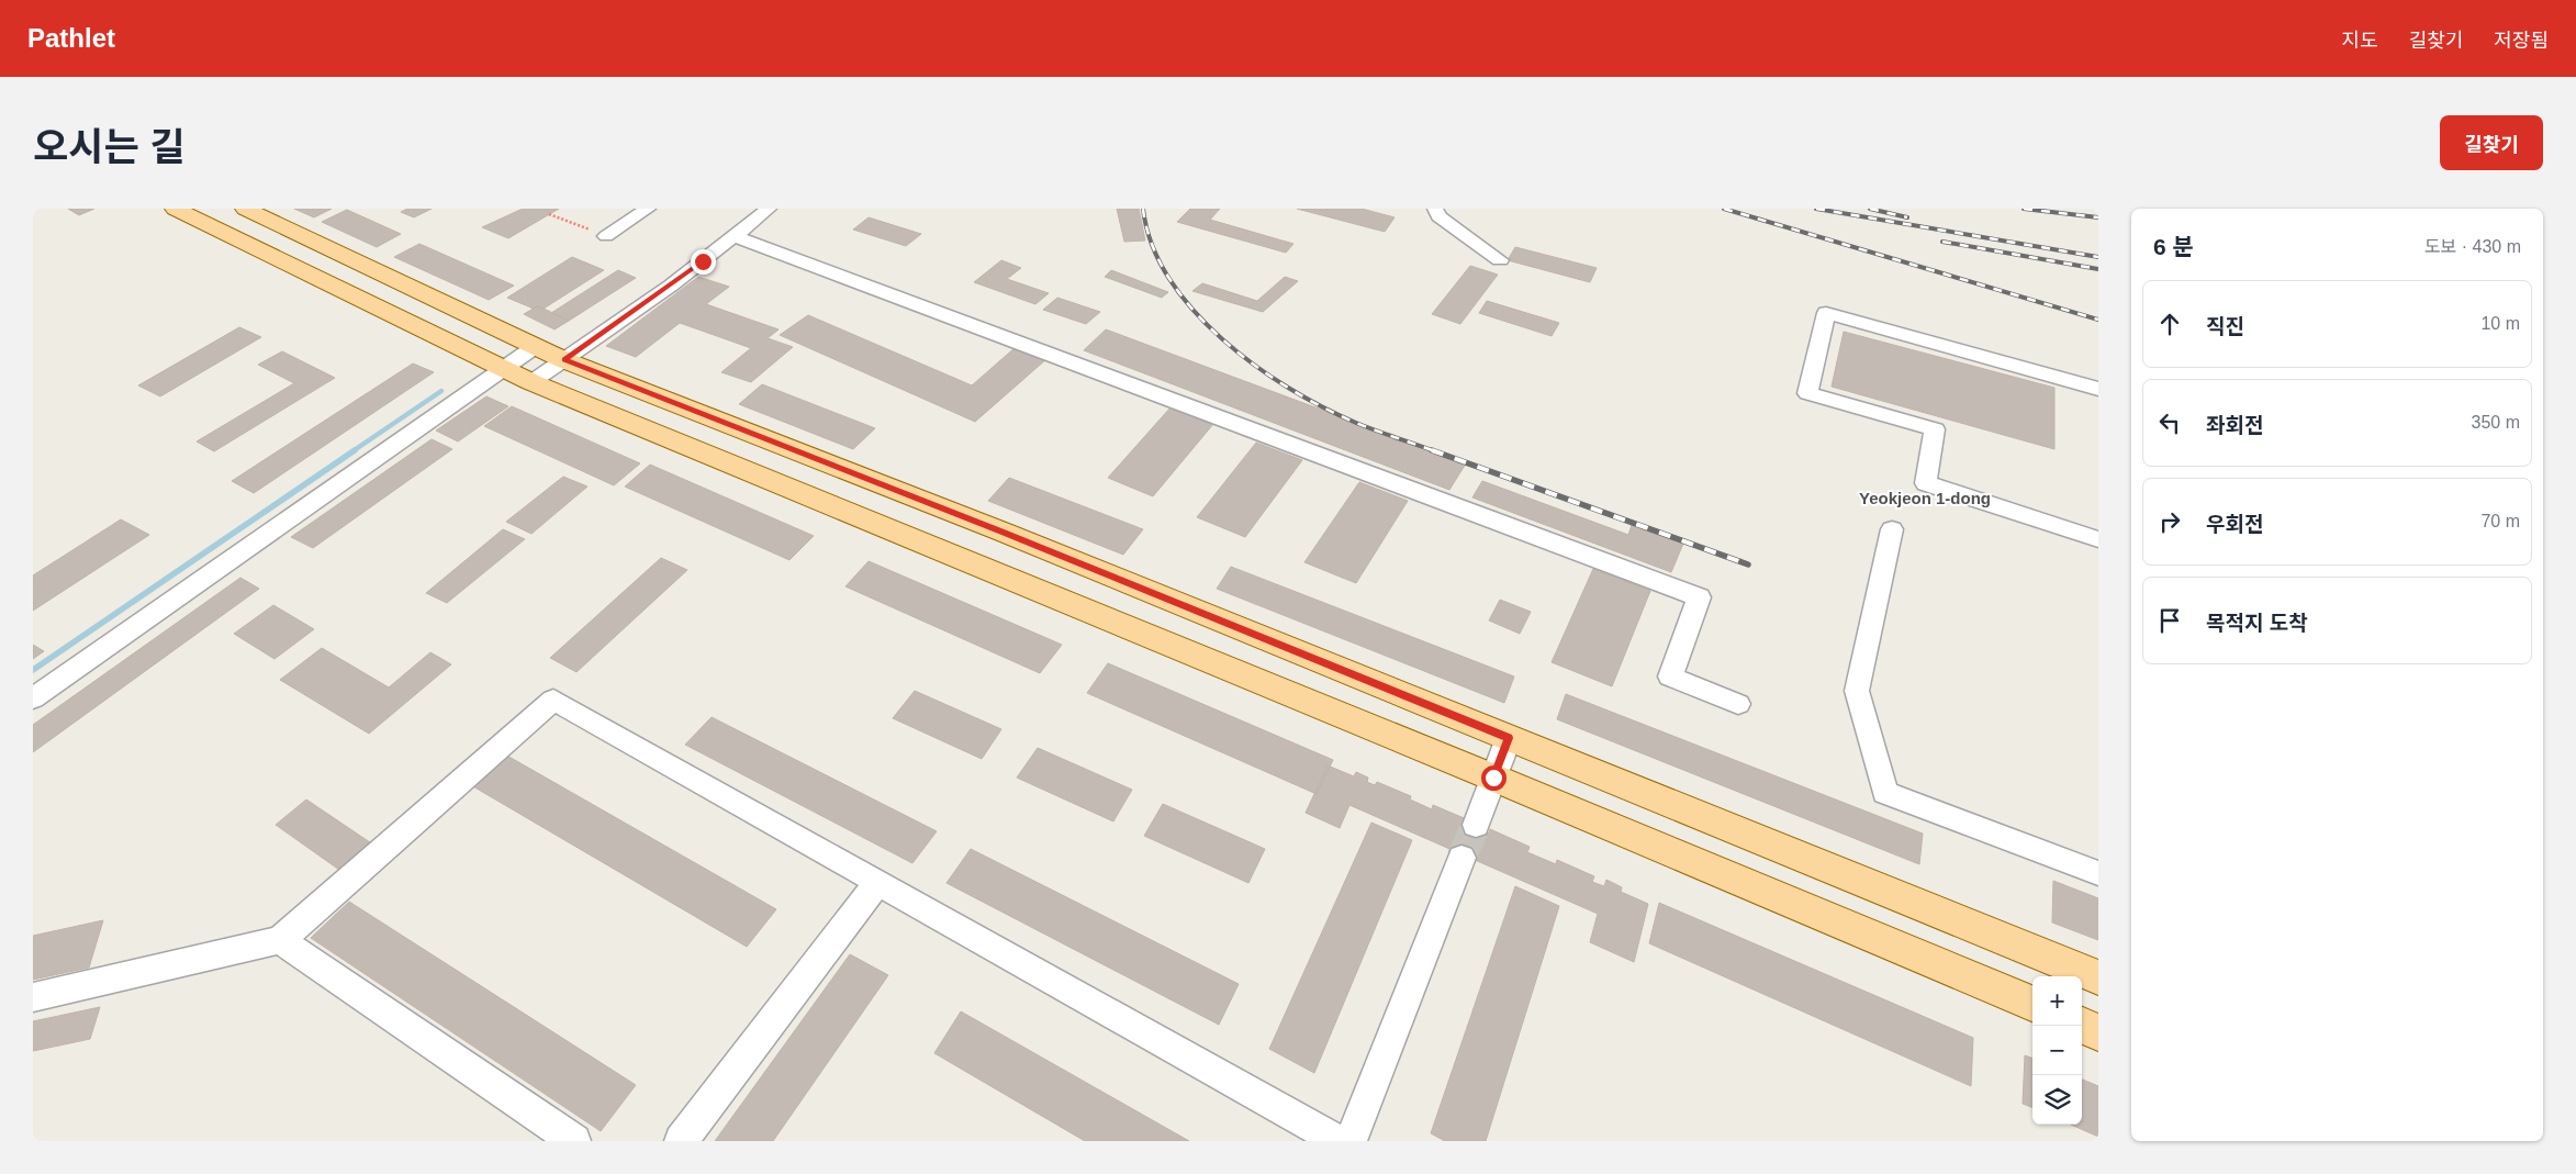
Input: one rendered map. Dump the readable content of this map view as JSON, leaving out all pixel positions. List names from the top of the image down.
{
  "districts": ["Yeokjeon 1-dong"],
  "page": {
    "header": "Pathlet",
    "nav": ["지도", "길찾기", "저장됨"],
    "title": "오시는 길",
    "buttons": "길찾기",
    "heading": ["6 분", "도보 · 430 m"],
    "list": [
      ["직진", "10 m"],
      ["좌회전", "350 m"],
      ["우회전", "70 m"],
      "목적지 도착"
    ],
    "map_buttons": ["+", "−"]
  }
}
